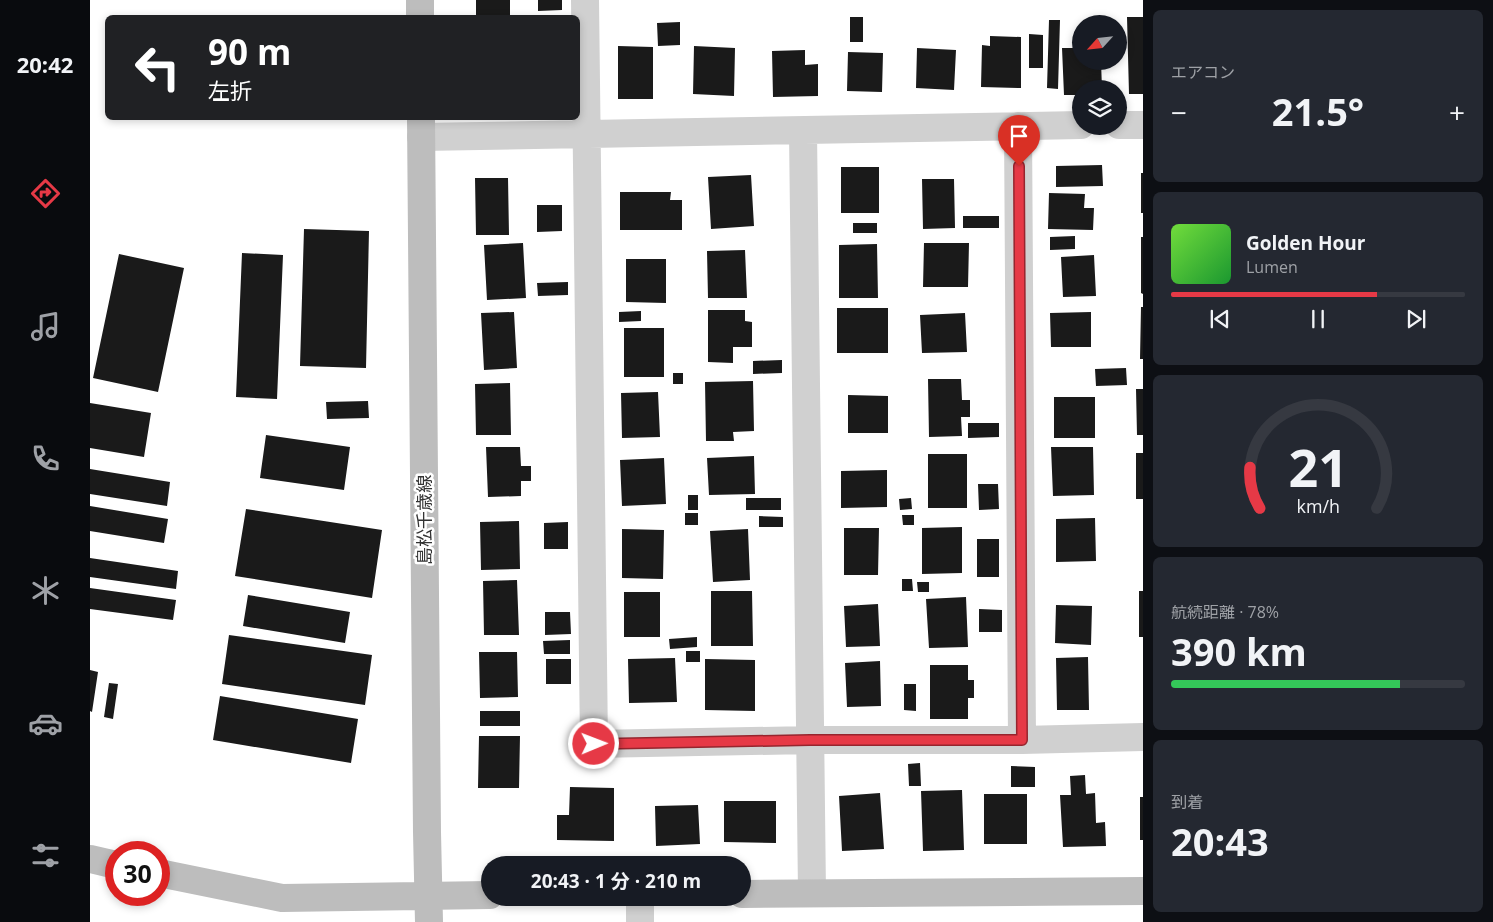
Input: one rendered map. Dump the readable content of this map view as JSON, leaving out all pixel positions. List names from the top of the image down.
{
  "streets": {
    "main road": ["島松千歳線"]
  },
  "north": "bottom left",
  "page": {
    "tabs": "20:42",
    "tile": [
      "エアコン",
      ["航続距離 · 78%", "390 km"],
      ["到着", "20:43"]
    ],
    "turn": ["90 m", "左折"],
    "heat": ["−", "21.5°", "+"],
    "song": ["Golden Hour", "Lumen"],
    "limit": "30",
    "trip": "20:43 · 1 分 · 210 m",
    "gauge": ["21", "km/h"]
  }
}
